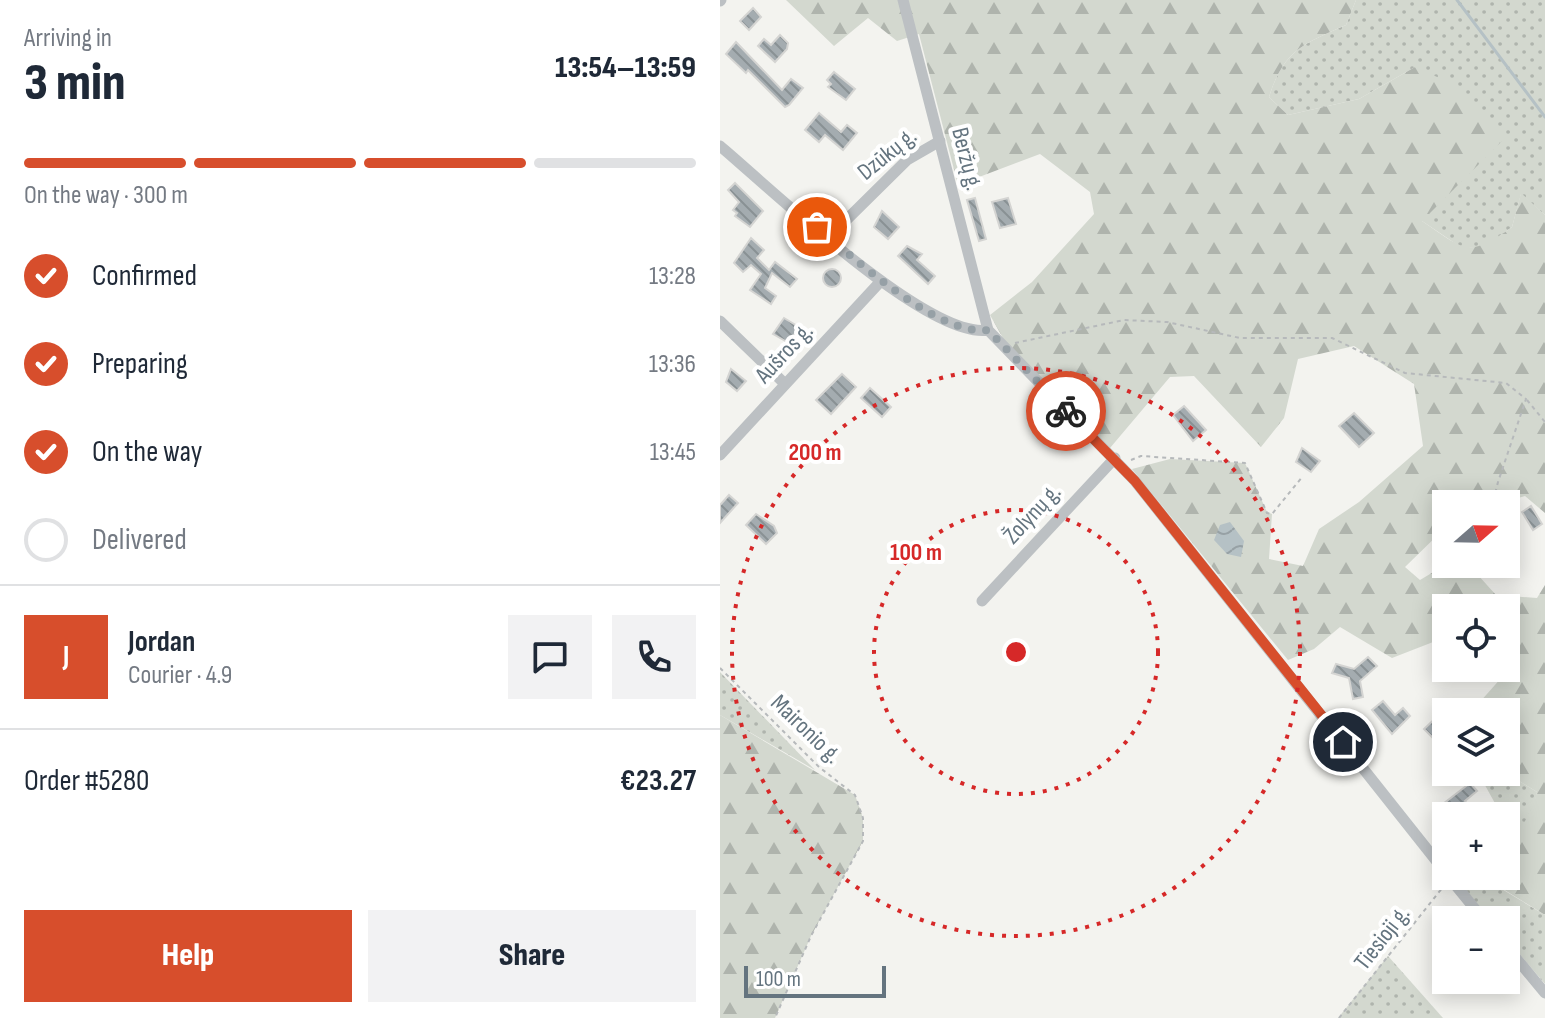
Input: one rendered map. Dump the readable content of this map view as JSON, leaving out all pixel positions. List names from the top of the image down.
{
  "streets": {
    "street": [
      "Dzūkų g.",
      "Beržų g.",
      "Aušros g.",
      "Žolynų g."
    ],
    "path": ["Maironio g.", "Tiesioji g."]
  },
  "crossings": [
    ["Dzūkų g.", "Beržų g."]
  ],
  "scale_bar": "100 m",
  "north": "right",
  "page": {
    "heading": ["3 min", "Arriving in", "13:54–13:59"],
    "panel": [
      "Jordan",
      "Courier · 4.9",
      "Order #5280",
      "€23.27"
    ],
    "bar": "On the way · 300 m",
    "list": [
      ["Confirmed", "13:28"],
      ["Preparing", "13:36"],
      ["On the way", "13:45"],
      "Delivered"
    ],
    "map_buttons": ["+", "−"],
    "round": "J",
    "buttons": ["Help", "Share"],
    "scale": "100 m"
  },
  "rings": ["200 m", "100 m"]
}
